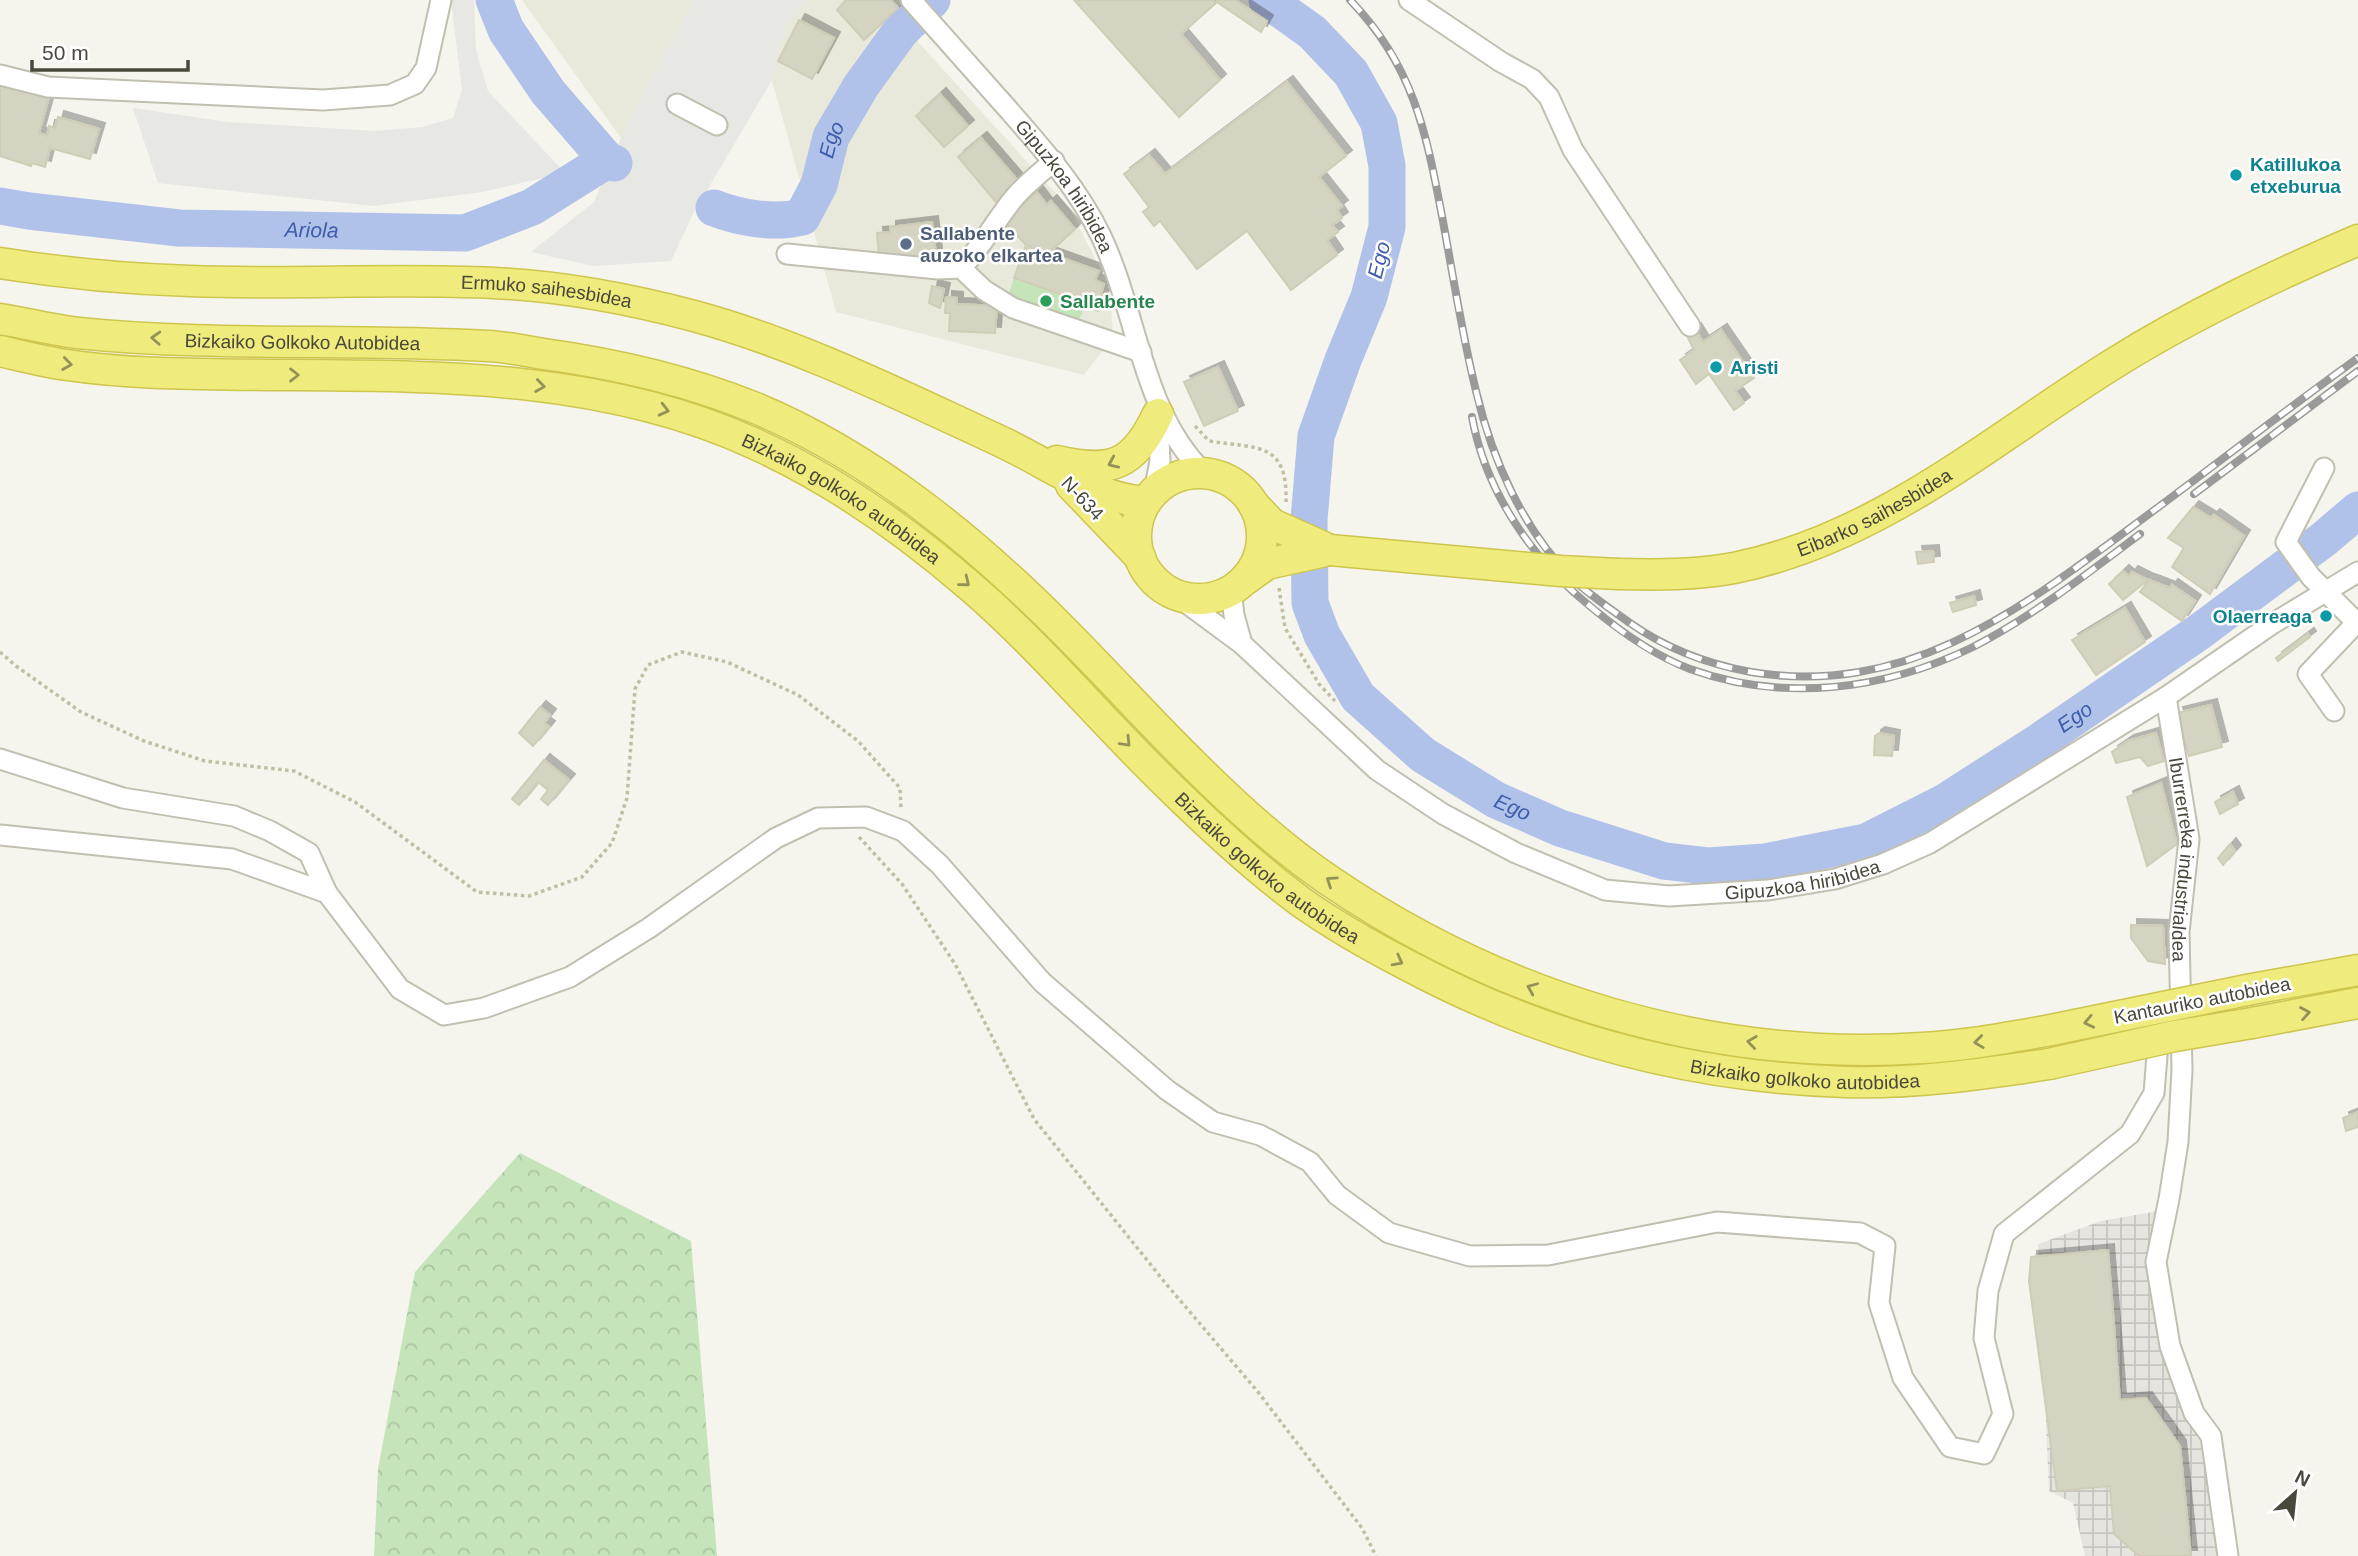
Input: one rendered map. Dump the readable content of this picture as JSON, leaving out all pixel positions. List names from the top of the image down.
{
  "streets": {
    "highway": [
      "Ermuko saihesbidea",
      "Bizkaiko Golkoko Autobidea",
      "N-634",
      "Bizkaiko golkoko autobidea",
      "Eibarko saihesbidea",
      "Kantauriko autobidea"
    ],
    "street": ["Gipuzkoa hiribidea", "Iburrerreka industrialdea"]
  },
  "crossings": [
    ["Gipuzkoa hiribidea", "N-634"],
    ["Gipuzkoa hiribidea", "Eibarko saihesbidea"],
    ["Gipuzkoa hiribidea", "Iburrerreka industrialdea"],
    ["Ermuko saihesbidea", "N-634"],
    ["Bizkaiko Golkoko Autobidea", "Bizkaiko golkoko autobidea"],
    ["N-634", "Eibarko saihesbidea"],
    ["Bizkaiko golkoko autobidea", "Kantauriko autobidea"]
  ],
  "water": ["Ego", "Ariola"],
  "places": [
    "Katillukoa etxeburua",
    "Sallabente auzoko elkartea",
    "Sallabente",
    "Aristi",
    "Olaerreaga"
  ],
  "scale_bar": "50 m",
  "north": "top right"
}
